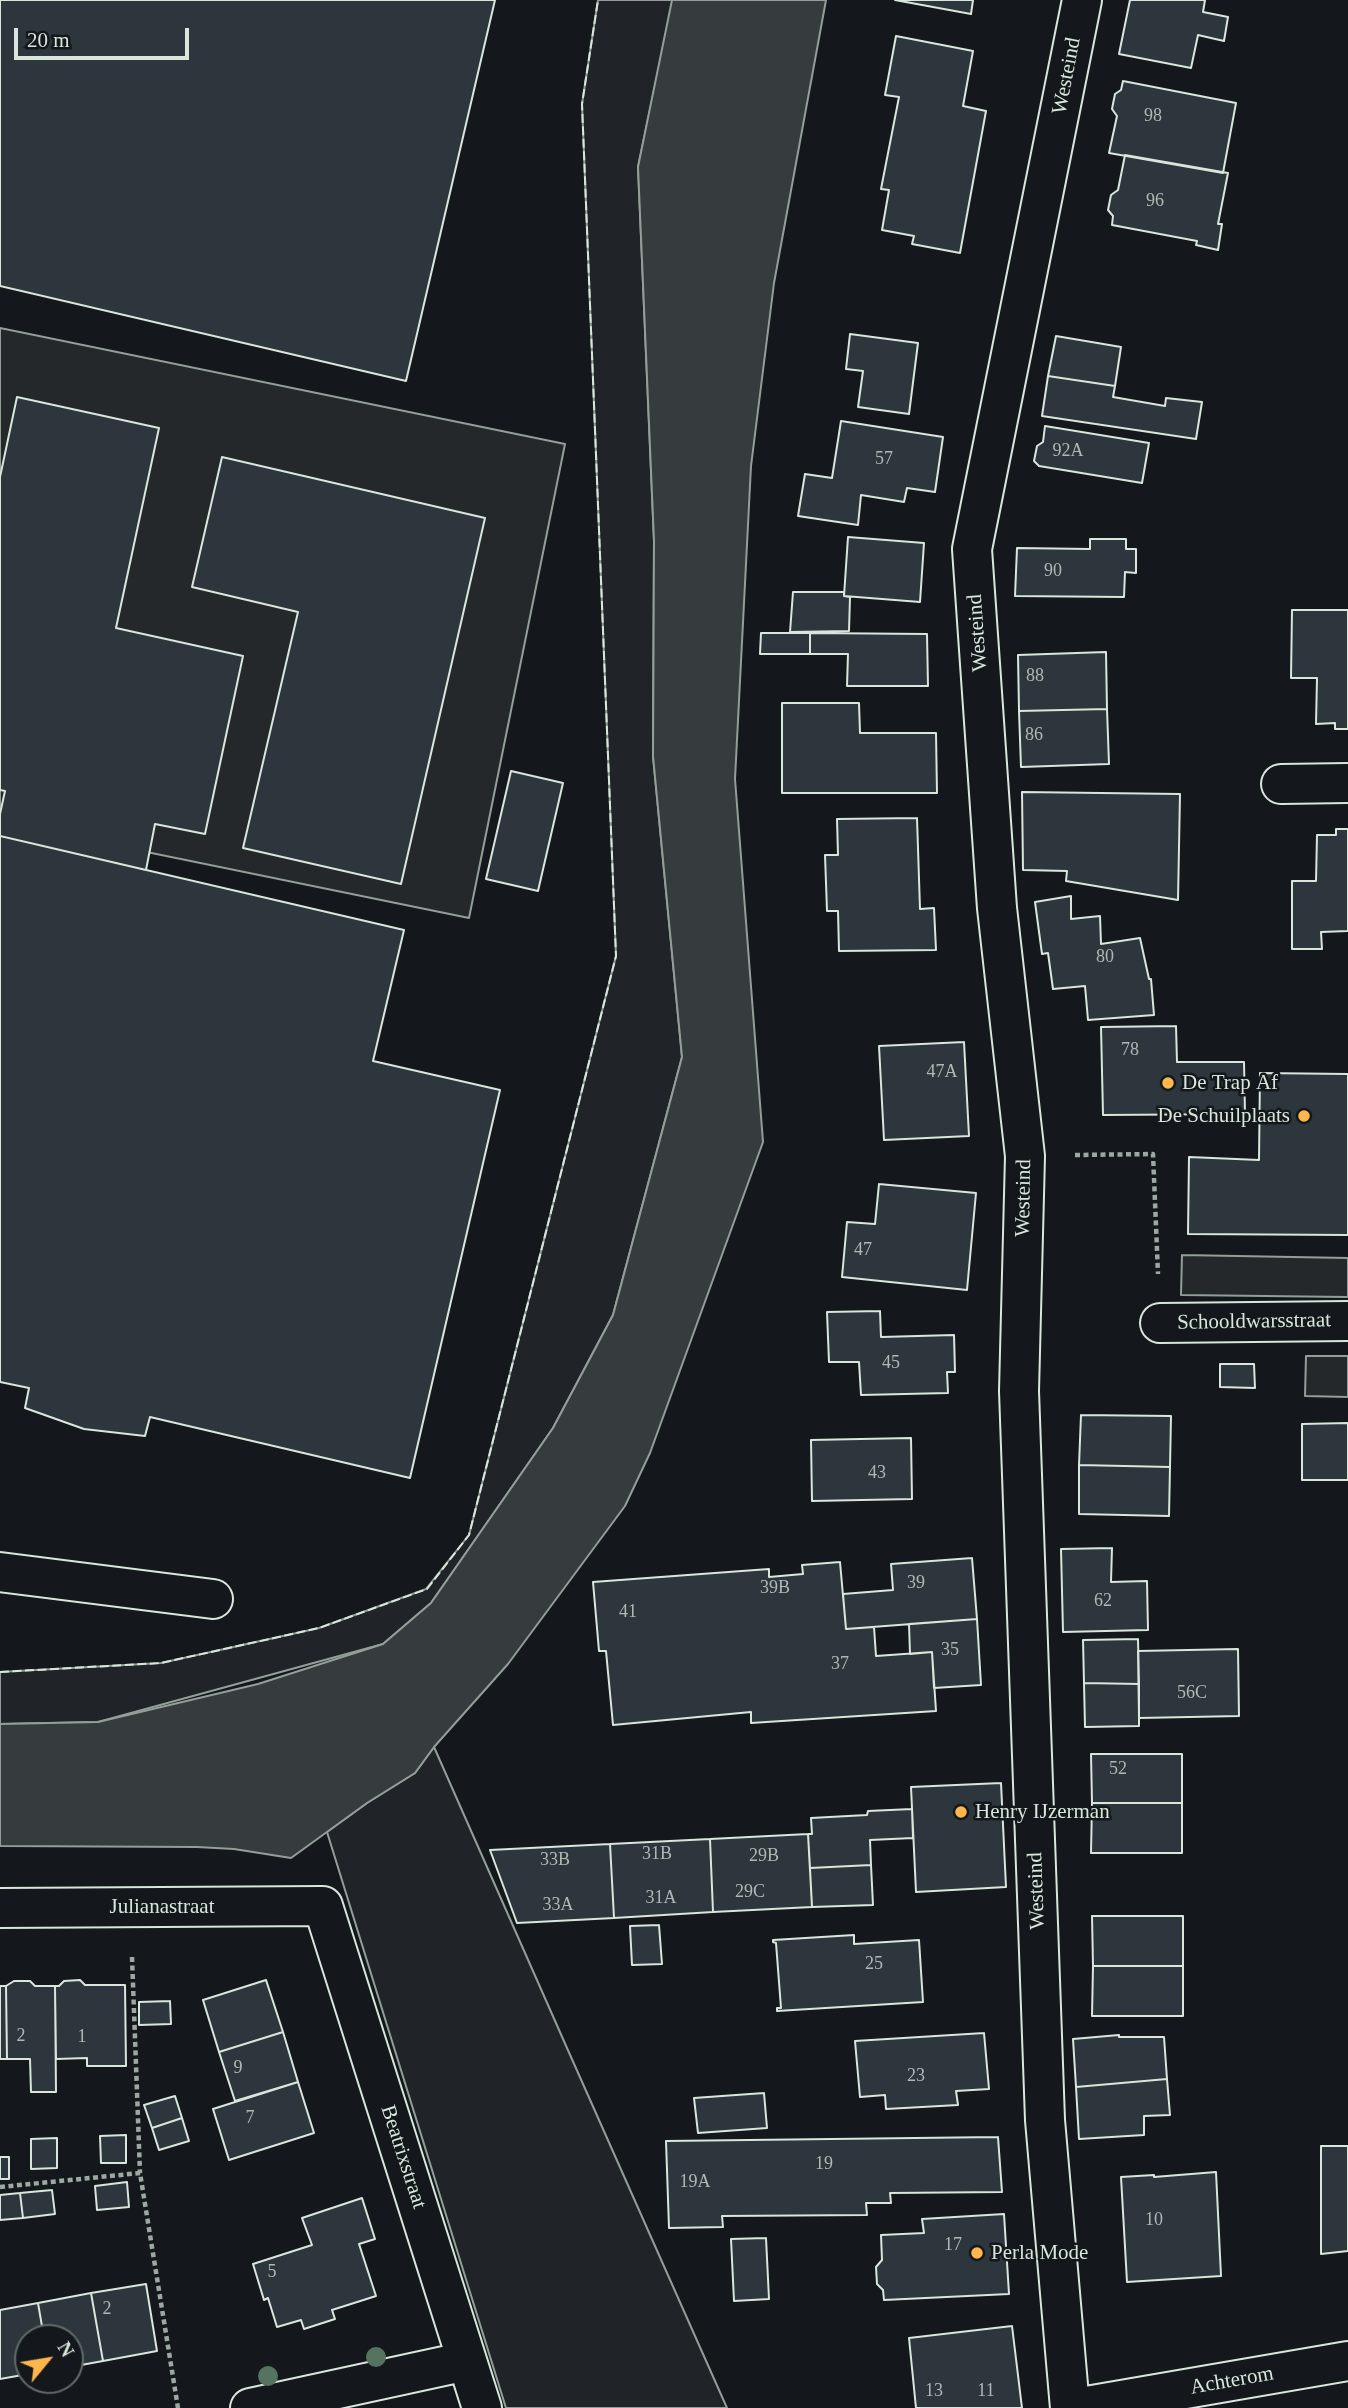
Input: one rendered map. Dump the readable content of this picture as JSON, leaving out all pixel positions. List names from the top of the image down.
{
  "streets": {
    "street": [
      "Westeind",
      "Schooldwarsstraat",
      "Julianastraat",
      "Beatrixstraat",
      "Achterom"
    ]
  },
  "crossings": [
    ["Westeind", "Achterom"],
    ["Julianastraat", "Beatrixstraat"]
  ],
  "places": [
    "De Trap Af",
    "De Schuilplaats",
    "Henry IJzerman",
    "Perla Mode"
  ],
  "house_numbers": [
    "98",
    "96",
    "92A",
    "57",
    "90",
    "88",
    "86",
    "80",
    "78",
    "47A",
    "47",
    "45",
    "43",
    "39",
    "39B",
    "62",
    "41",
    "35",
    "37",
    "56C",
    "52",
    "31B",
    "29B",
    "33B",
    "29C",
    "31A",
    "33A",
    "25",
    "2",
    "1",
    "9",
    "23",
    "7",
    "19",
    "19A",
    "10",
    "17",
    "5",
    "2",
    "13",
    "11"
  ],
  "scale_bar": "20 m",
  "north": "top right"
}
